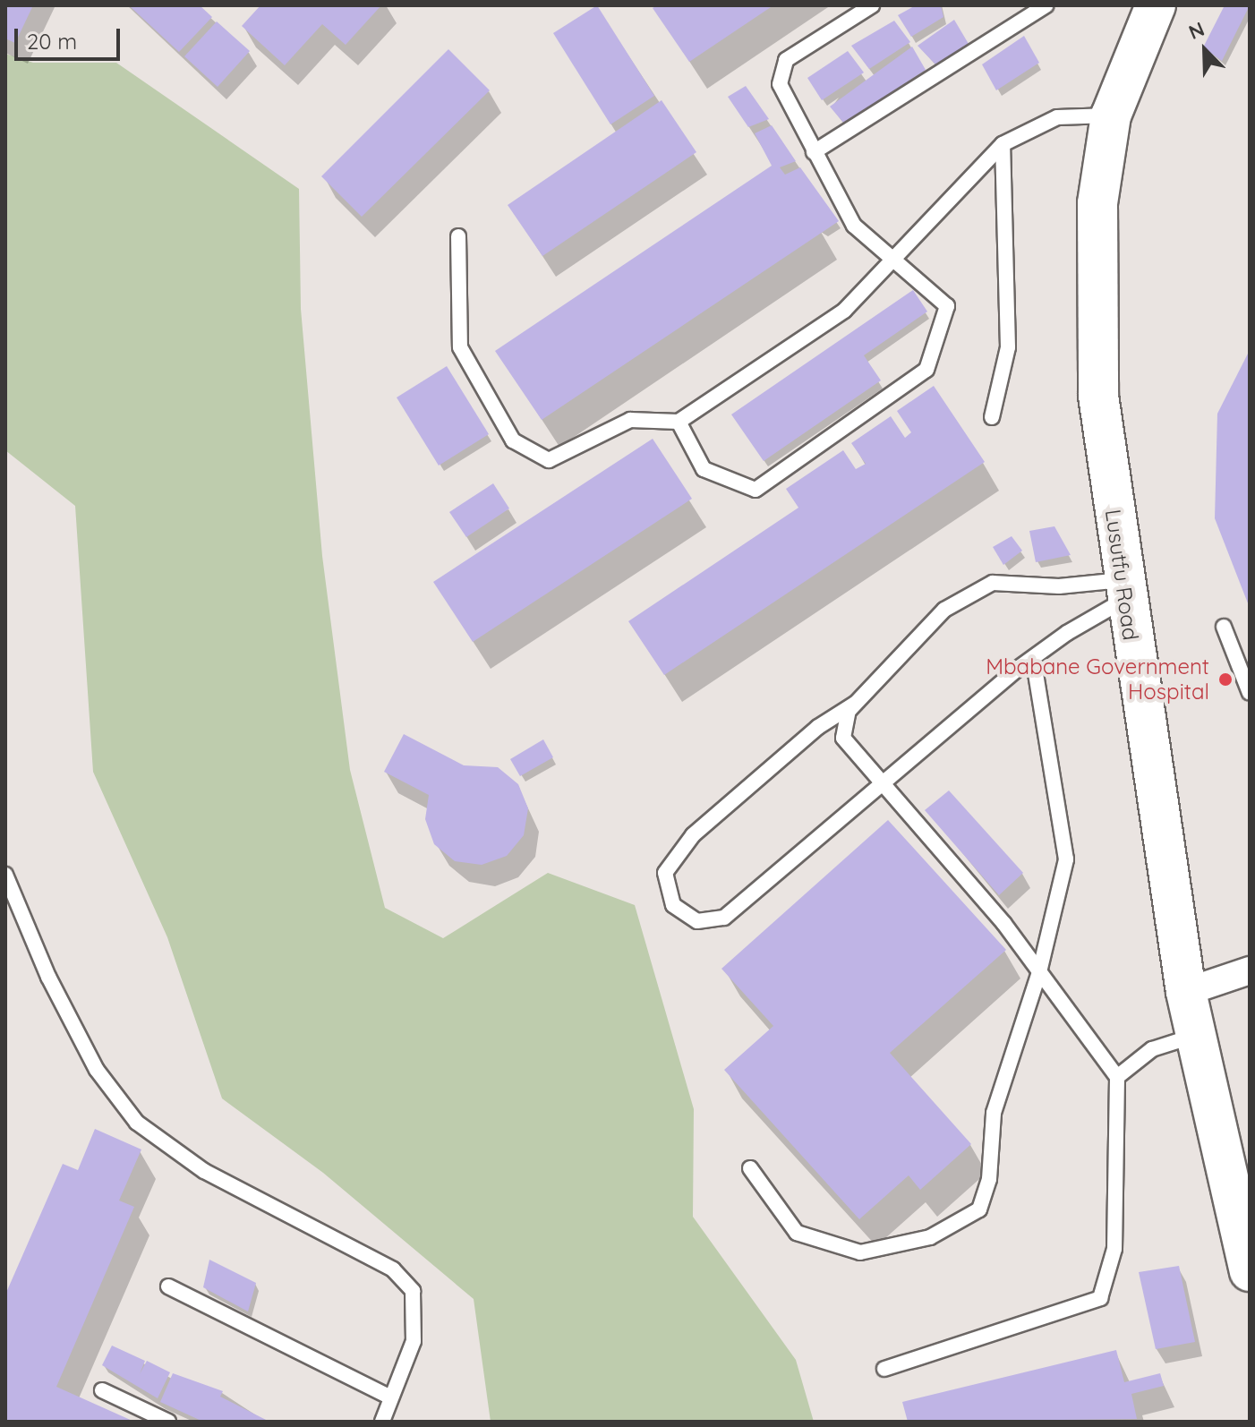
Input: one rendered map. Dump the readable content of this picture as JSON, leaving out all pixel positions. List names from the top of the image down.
{
  "streets": {
    "street": ["Lusutfu Road"]
  },
  "places": ["Mbabane Government Hospital"],
  "scale_bar": "20 m",
  "north": "top left"
}
